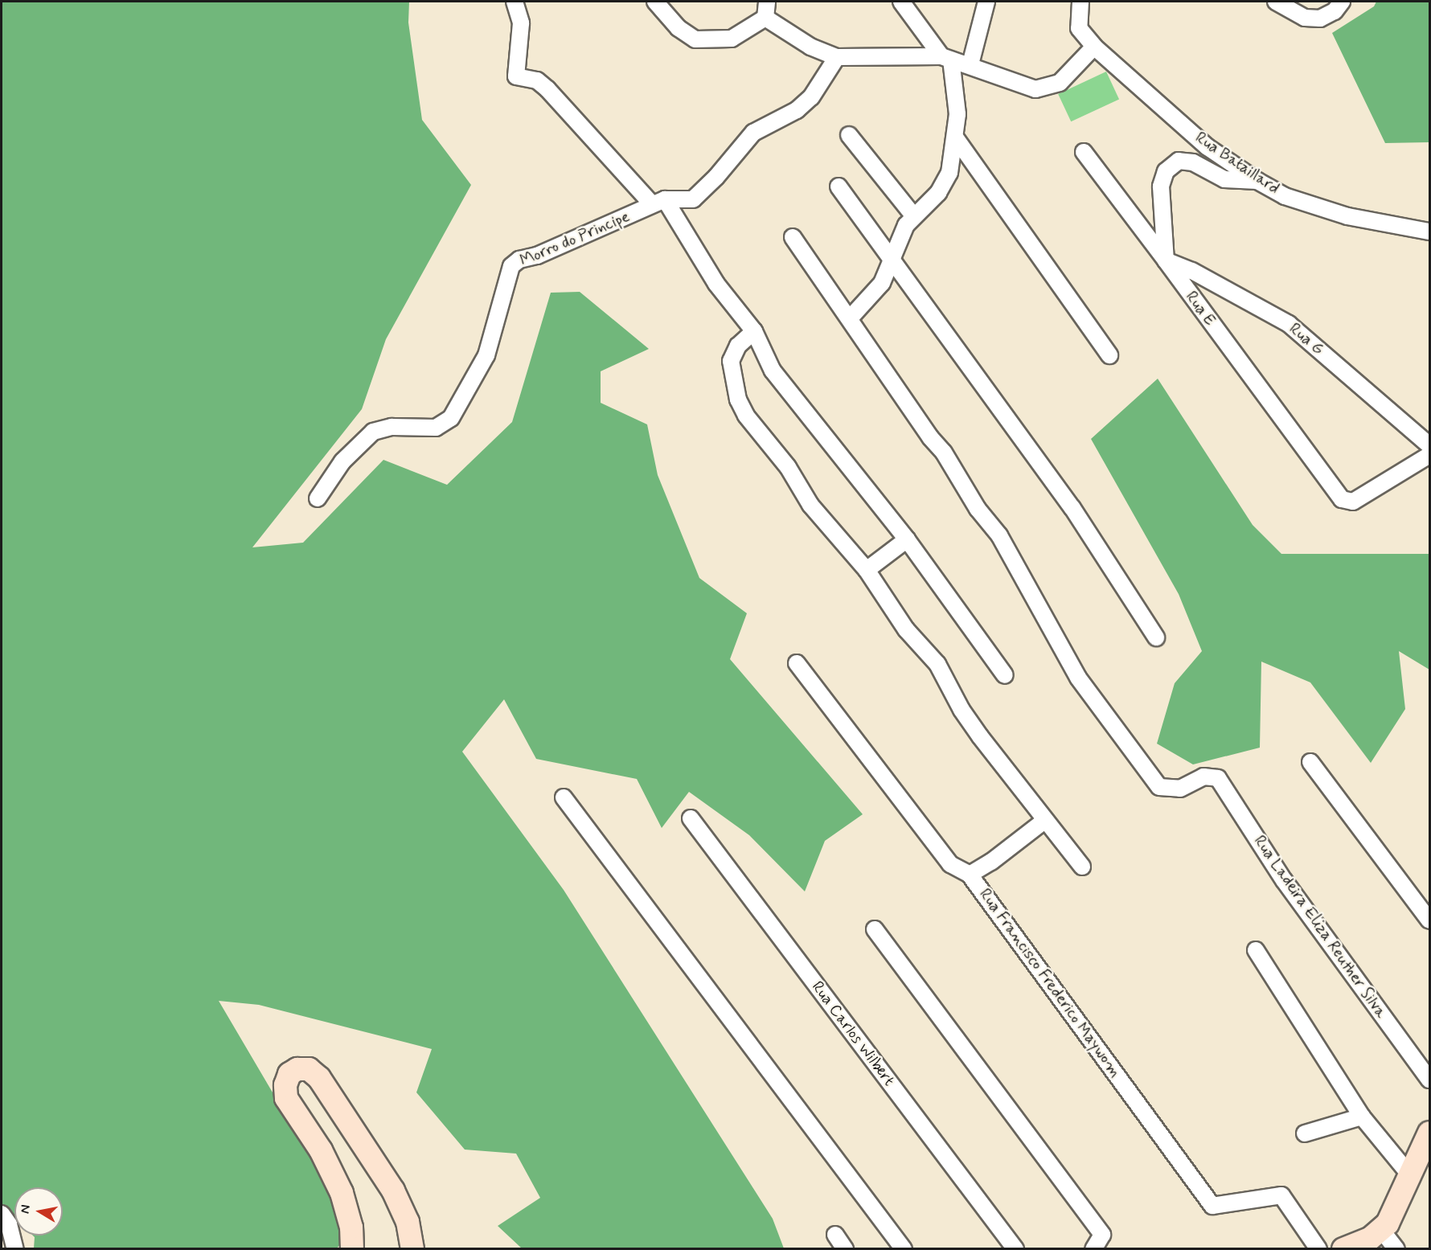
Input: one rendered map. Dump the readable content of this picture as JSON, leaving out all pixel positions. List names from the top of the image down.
{
  "streets": {
    "street": [
      "Rua Bataillard",
      "Morro do Principe",
      "Rua E",
      "Rua G",
      "Rua Ladeira Eliza Reuther Silva",
      "Rua Francisco Frederico Maywom",
      "Rua Carlos Wilbert"
    ]
  },
  "crossings": [
    ["Rua E", "Rua G"]
  ],
  "north": "left"
}
